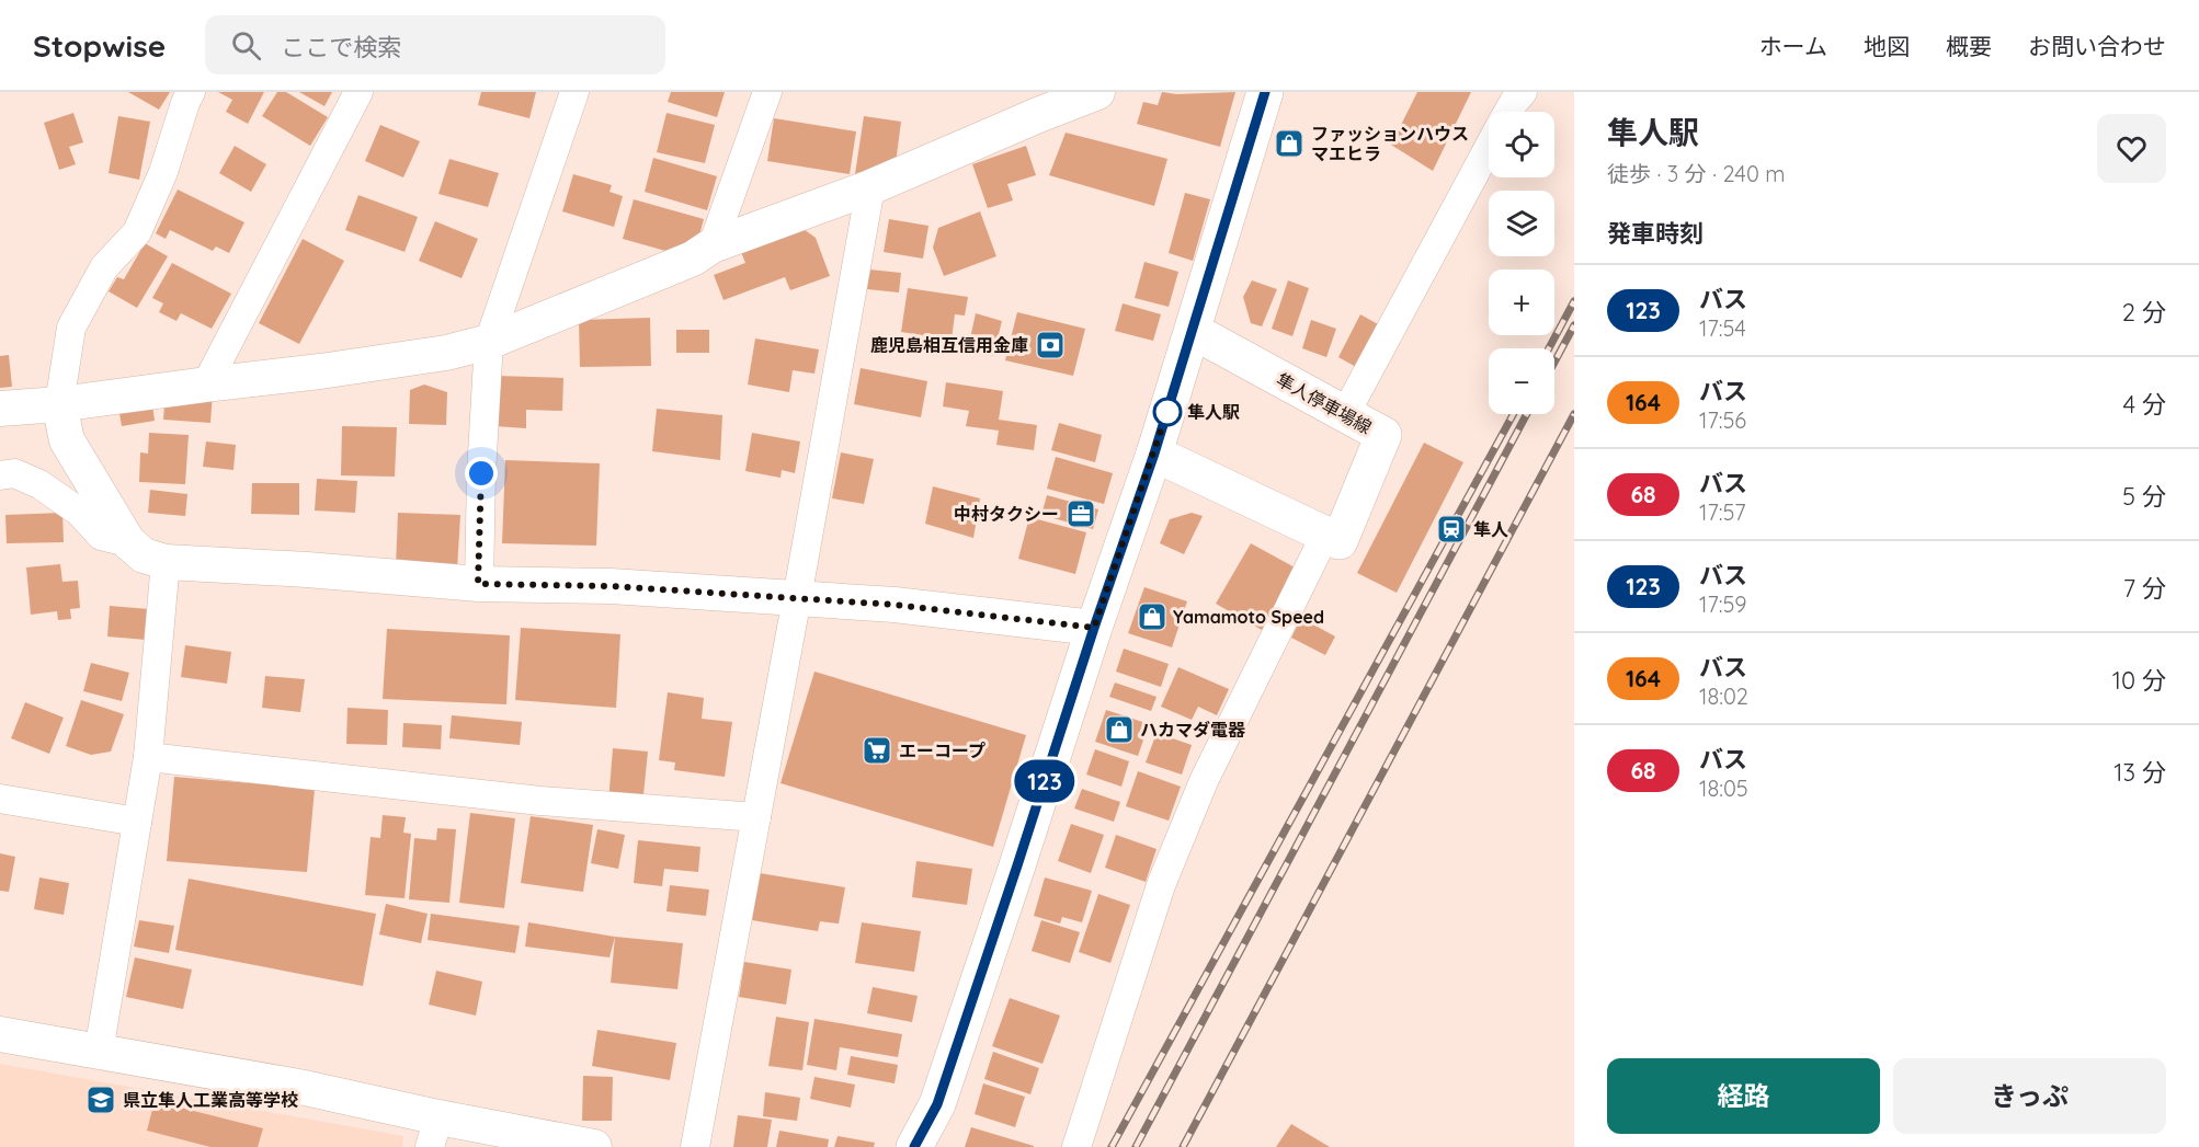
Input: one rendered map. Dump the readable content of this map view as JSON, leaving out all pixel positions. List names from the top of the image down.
{
  "streets": {
    "main road": ["隼人停車場線"]
  },
  "places": {
    "shop": ["ファッションハウス マエヒラ", "Yamamoto Speed", "ハカマダ電器"],
    "bank": ["鹿児島相互信用金庫"],
    "other": ["隼人駅"],
    "office": ["中村タクシー"],
    "station": ["隼人"],
    "supermarket": ["エーコープ"],
    "school or university": ["県立隼人工業高等学校"]
  },
  "lines": ["bus line 123"],
  "page": {
    "header": "Stopwise",
    "search": "ここで検索",
    "nav": [
      "ホーム",
      "地図",
      "概要",
      "お問い合わせ"
    ],
    "on_map": "123",
    "heading": [
      ["隼人駅", "徒歩 · 3 分 · 240 m"],
      "発車時刻"
    ],
    "map_buttons": ["+", "−"],
    "list": [
      {
        "mark": "123",
        "name": "バス",
        "note": "17:54",
        "value": "2 分"
      },
      {
        "mark": "164",
        "name": "バス",
        "note": "17:56",
        "value": "4 分"
      },
      {
        "mark": "68",
        "name": "バス",
        "note": "17:57",
        "value": "5 分"
      },
      {
        "mark": "123",
        "name": "バス",
        "note": "17:59",
        "value": "7 分"
      },
      {
        "mark": "164",
        "name": "バス",
        "note": "18:02",
        "value": "10 分"
      },
      {
        "mark": "68",
        "name": "バス",
        "note": "18:05",
        "value": "13 分"
      }
    ],
    "buttons": ["経路", "きっぷ"]
  }
}
